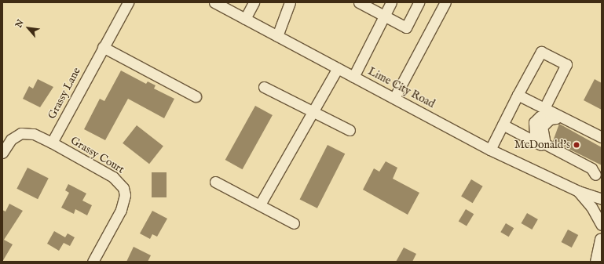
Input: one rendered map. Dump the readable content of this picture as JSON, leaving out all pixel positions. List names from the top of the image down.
{
  "streets": {
    "street": ["Lime City Road", "Grassy Lane", "Grassy Court"]
  },
  "crossings": [
    ["Grassy Lane", "Grassy Court"]
  ],
  "places": ["McDonald's"],
  "north": "top left"
}
